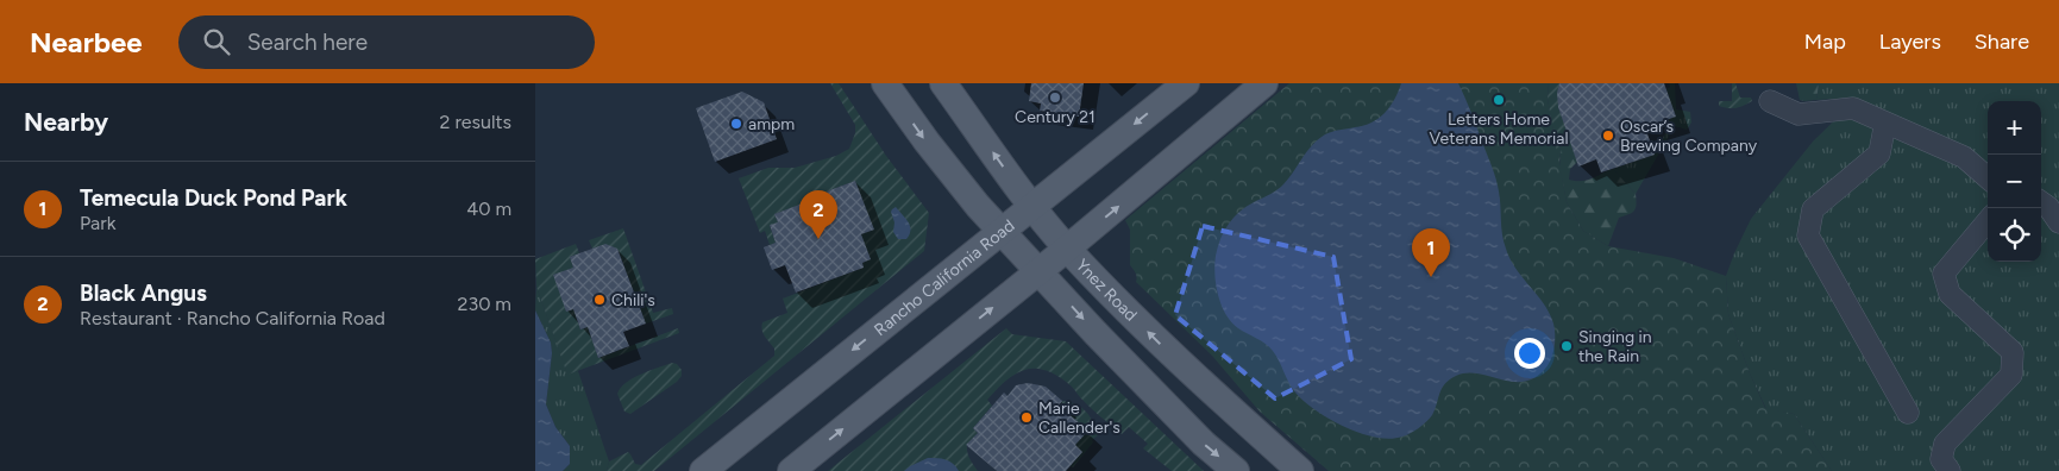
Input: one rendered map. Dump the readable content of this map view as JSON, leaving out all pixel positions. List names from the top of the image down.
{
  "streets": {
    "main road": ["Rancho California Road", "Ynez Road"]
  },
  "crossings": [
    ["Rancho California Road", "Ynez Road"]
  ],
  "places": [
    "Century 21",
    "Letters Home Veterans Memorial",
    "ampm",
    "Oscar’s Brewing Company",
    "Chili's",
    "Singing in the Rain",
    "Marie Callender's"
  ],
  "page": {
    "header": "Nearbee",
    "search": "Search here",
    "nav": ["Map", "Layers", "Share"],
    "heading": ["Nearby", "2 results"],
    "map_buttons": ["+", "−"],
    "list": [
      {
        "mark": "1",
        "name": "Temecula Duck Pond Park",
        "note": "Park",
        "value": "40 m"
      },
      {
        "mark": "2",
        "name": "Black Angus",
        "note": "Restaurant · Rancho California Road",
        "value": "230 m"
      }
    ],
    "pins": ["2", "1"]
  }
}
